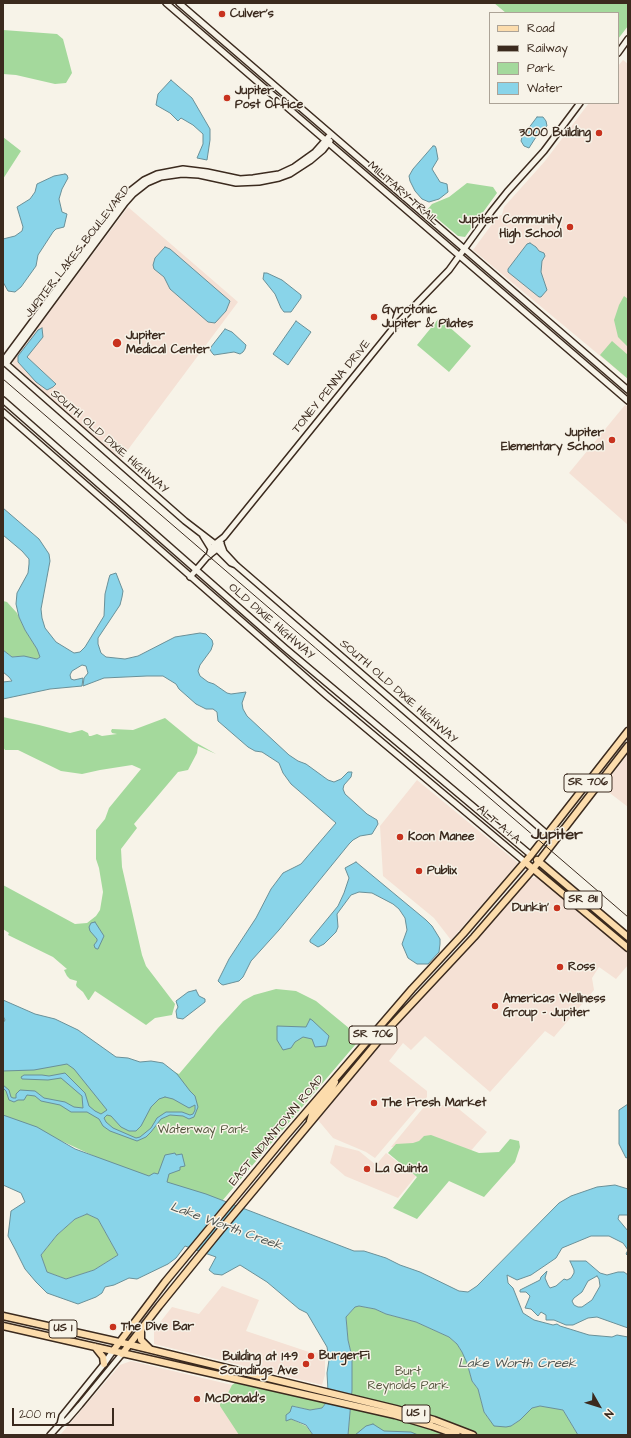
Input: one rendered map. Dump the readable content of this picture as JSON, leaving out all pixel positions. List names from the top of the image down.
{
  "streets": {
    "main road": [
      "MILITARY TRAIL",
      "JUPITER LAKES BOULEVARD",
      "TONEY PENNA DRIVE",
      "SOUTH OLD DIXIE HIGHWAY",
      "OLD DIXIE HIGHWAY",
      "SR 706",
      "ALT A-1-A",
      "SR 811",
      "EAST INDIANTOWN ROAD",
      "US 1"
    ]
  },
  "crossings": [
    ["MILITARY TRAIL", "JUPITER LAKES BOULEVARD"],
    ["MILITARY TRAIL", "TONEY PENNA DRIVE"],
    ["JUPITER LAKES BOULEVARD", "SOUTH OLD DIXIE HIGHWAY"],
    ["TONEY PENNA DRIVE", "SOUTH OLD DIXIE HIGHWAY"],
    ["TONEY PENNA DRIVE", "OLD DIXIE HIGHWAY"],
    ["SOUTH OLD DIXIE HIGHWAY", "SR 706"],
    ["OLD DIXIE HIGHWAY", "SR 706"],
    ["OLD DIXIE HIGHWAY", "ALT A-1-A"],
    ["SR 706", "ALT A-1-A"],
    ["SR 706", "EAST INDIANTOWN ROAD"],
    ["ALT A-1-A", "EAST INDIANTOWN ROAD"],
    ["EAST INDIANTOWN ROAD", "US 1"]
  ],
  "districts": ["Jupiter"],
  "water": ["Lake Worth Creek"],
  "parks": ["Waterway Park", "Burt Reynolds Park"],
  "places": [
    "Culver's",
    "Jupiter Post Office",
    "3000 Building",
    "Jupiter Community High School",
    "Gyrotonic Jupiter & Pilates",
    "Jupiter Medical Center",
    "Jupiter Elementary School",
    "Koon Manee",
    "Publix",
    "Dunkin'",
    "Ross",
    "Americas Wellness Group - Jupiter",
    "The Fresh Market",
    "La Quinta",
    "The Dive Bar",
    "BurgerFi",
    "Building at 149 Soundings Ave",
    "McDonald's"
  ],
  "legend": [
    "Road",
    "Railway",
    "Park",
    "Water"
  ],
  "scale_bar": "200 m",
  "north": "bottom right"
}
